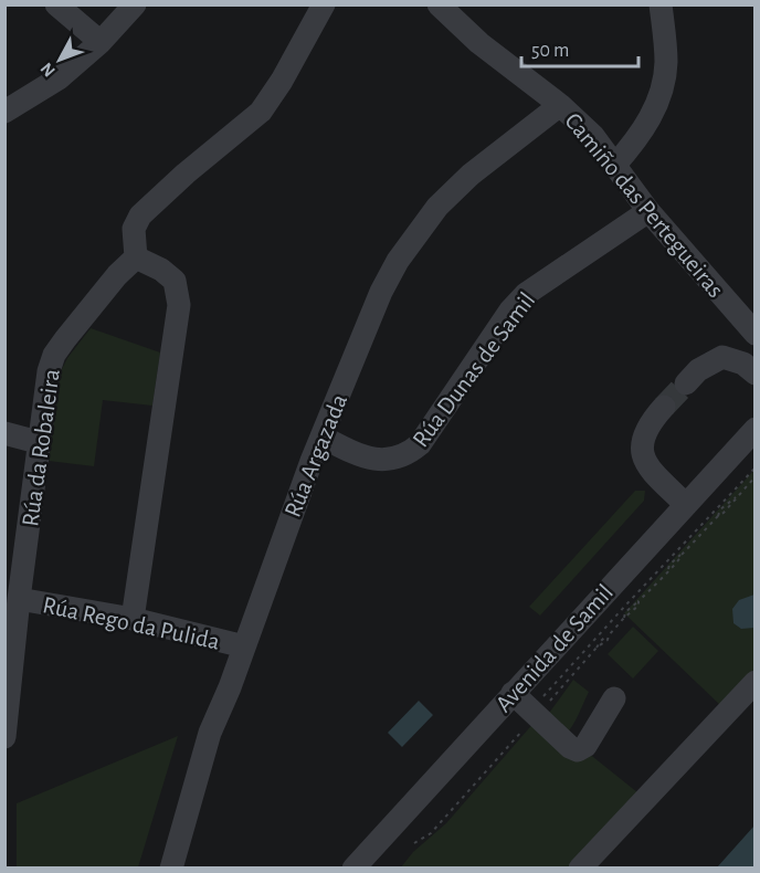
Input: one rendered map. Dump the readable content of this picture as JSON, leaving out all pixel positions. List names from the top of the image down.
{
  "streets": {
    "street": [
      "Camiño das Pertegueiras",
      "Rúa Dunas de Samil",
      "Rúa da Robaleira",
      "Rúa Argazada",
      "Rúa Rego da Pulida",
      "Avenida de Samil"
    ]
  },
  "crossings": [
    ["Camiño das Pertegueiras", "Rúa Dunas de Samil"],
    ["Camiño das Pertegueiras", "Rúa Argazada"],
    ["Rúa Dunas de Samil", "Rúa Argazada"],
    ["Rúa da Robaleira", "Rúa Rego da Pulida"],
    ["Rúa Argazada", "Rúa Rego da Pulida"]
  ],
  "scale_bar": "50 m",
  "north": "bottom left"
}
